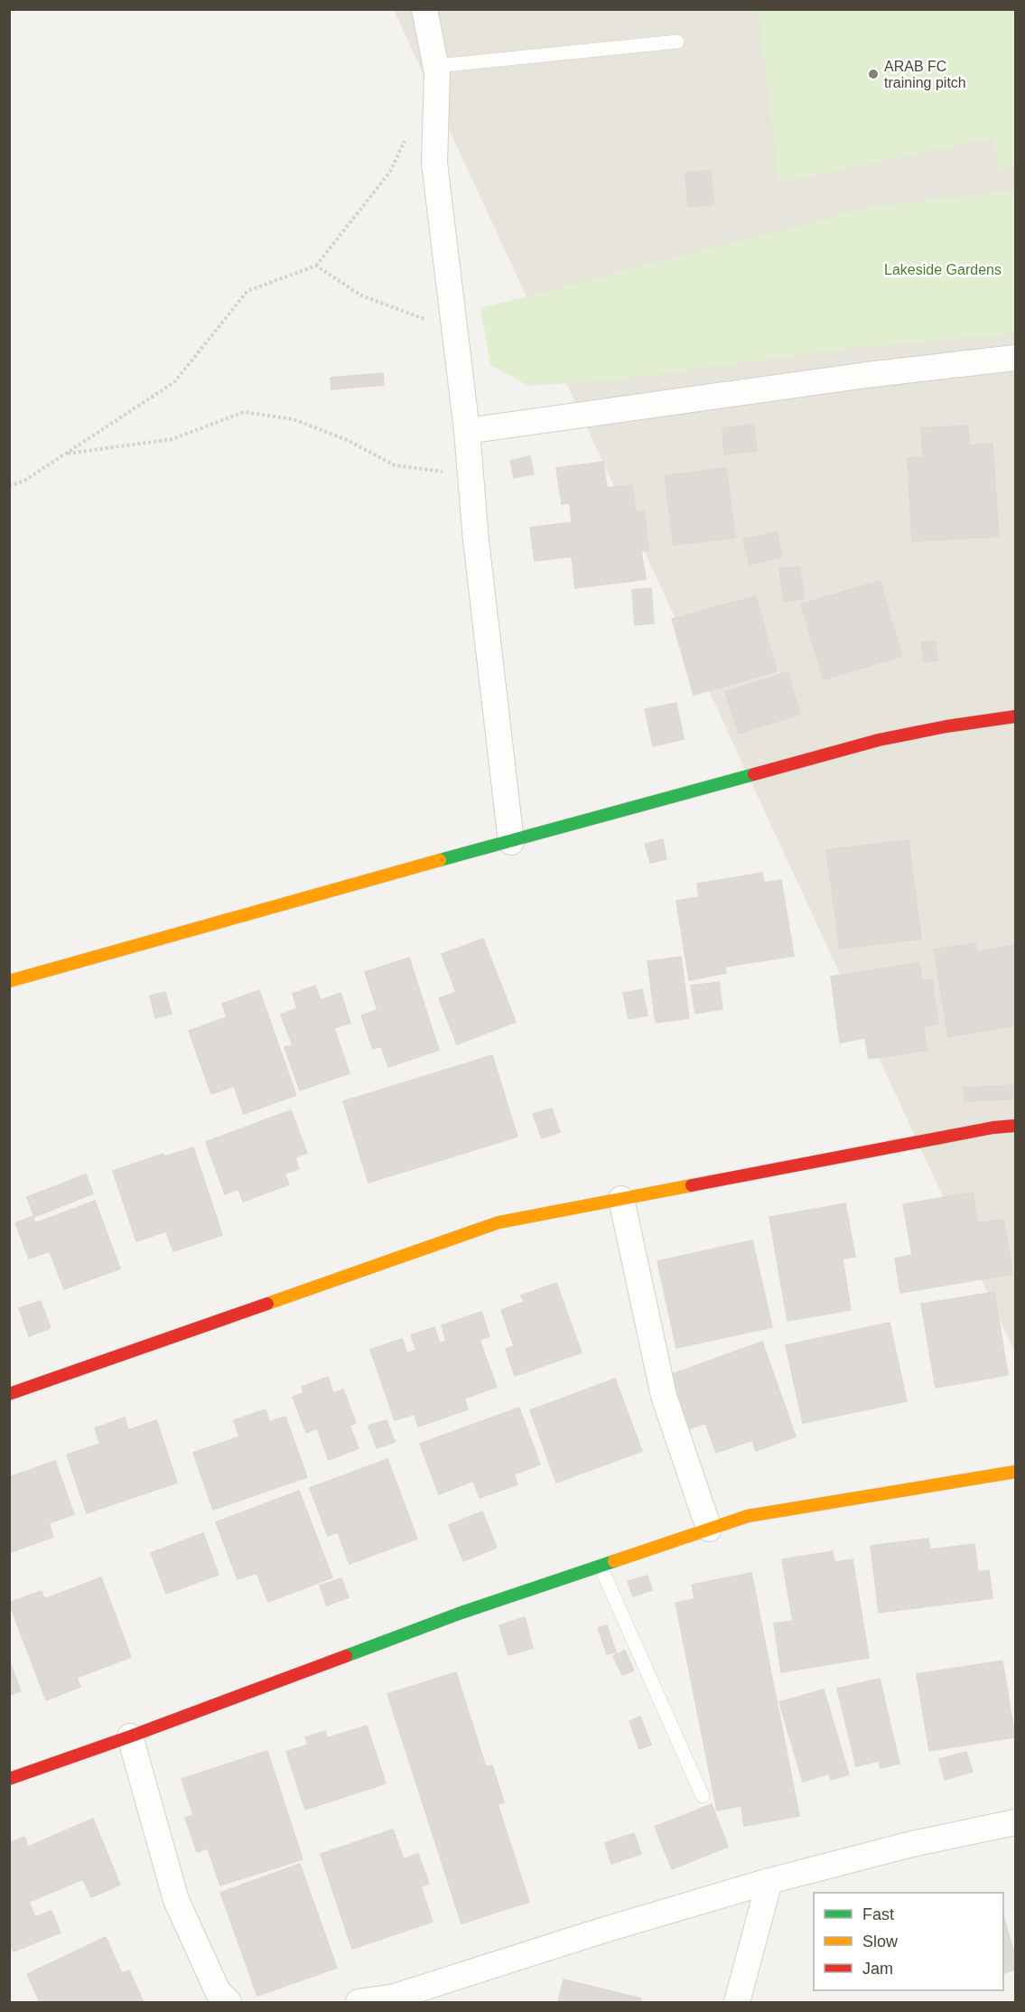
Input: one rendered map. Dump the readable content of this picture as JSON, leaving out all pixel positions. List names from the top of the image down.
{
  "parks": ["Lakeside Gardens"],
  "places": ["ARAB FC training pitch"],
  "legend": ["Fast", "Slow", "Jam"]
}
